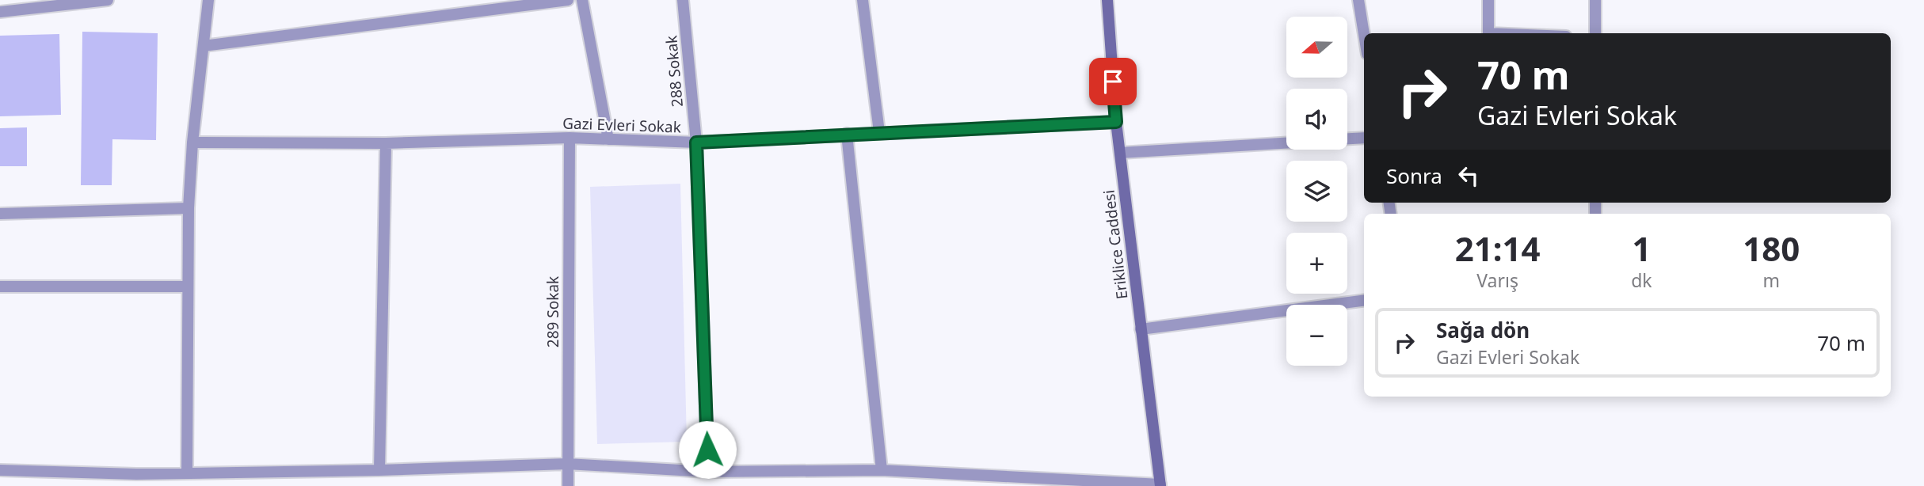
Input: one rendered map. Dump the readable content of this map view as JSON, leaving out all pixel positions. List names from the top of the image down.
{
  "streets": {
    "street": [
      "288 Sokak",
      "Gazi Evleri Sokak",
      "Eriklice Caddesi",
      "289 Sokak"
    ]
  },
  "crossings": [
    ["288 Sokak", "Gazi Evleri Sokak"],
    ["Gazi Evleri Sokak", "Eriklice Caddesi"],
    ["Gazi Evleri Sokak", "289 Sokak"]
  ],
  "north": "left",
  "page": {
    "map_buttons": ["+", "−"],
    "turn": ["70 m", "Gazi Evleri Sokak"],
    "then": "Sonra",
    "eta": [
      "21:14",
      "Varış",
      "1",
      "dk",
      "180",
      "m"
    ],
    "list": [
      {
        "name": "Sağa dön",
        "note": "Gazi Evleri Sokak",
        "value": "70 m"
      }
    ]
  }
}
